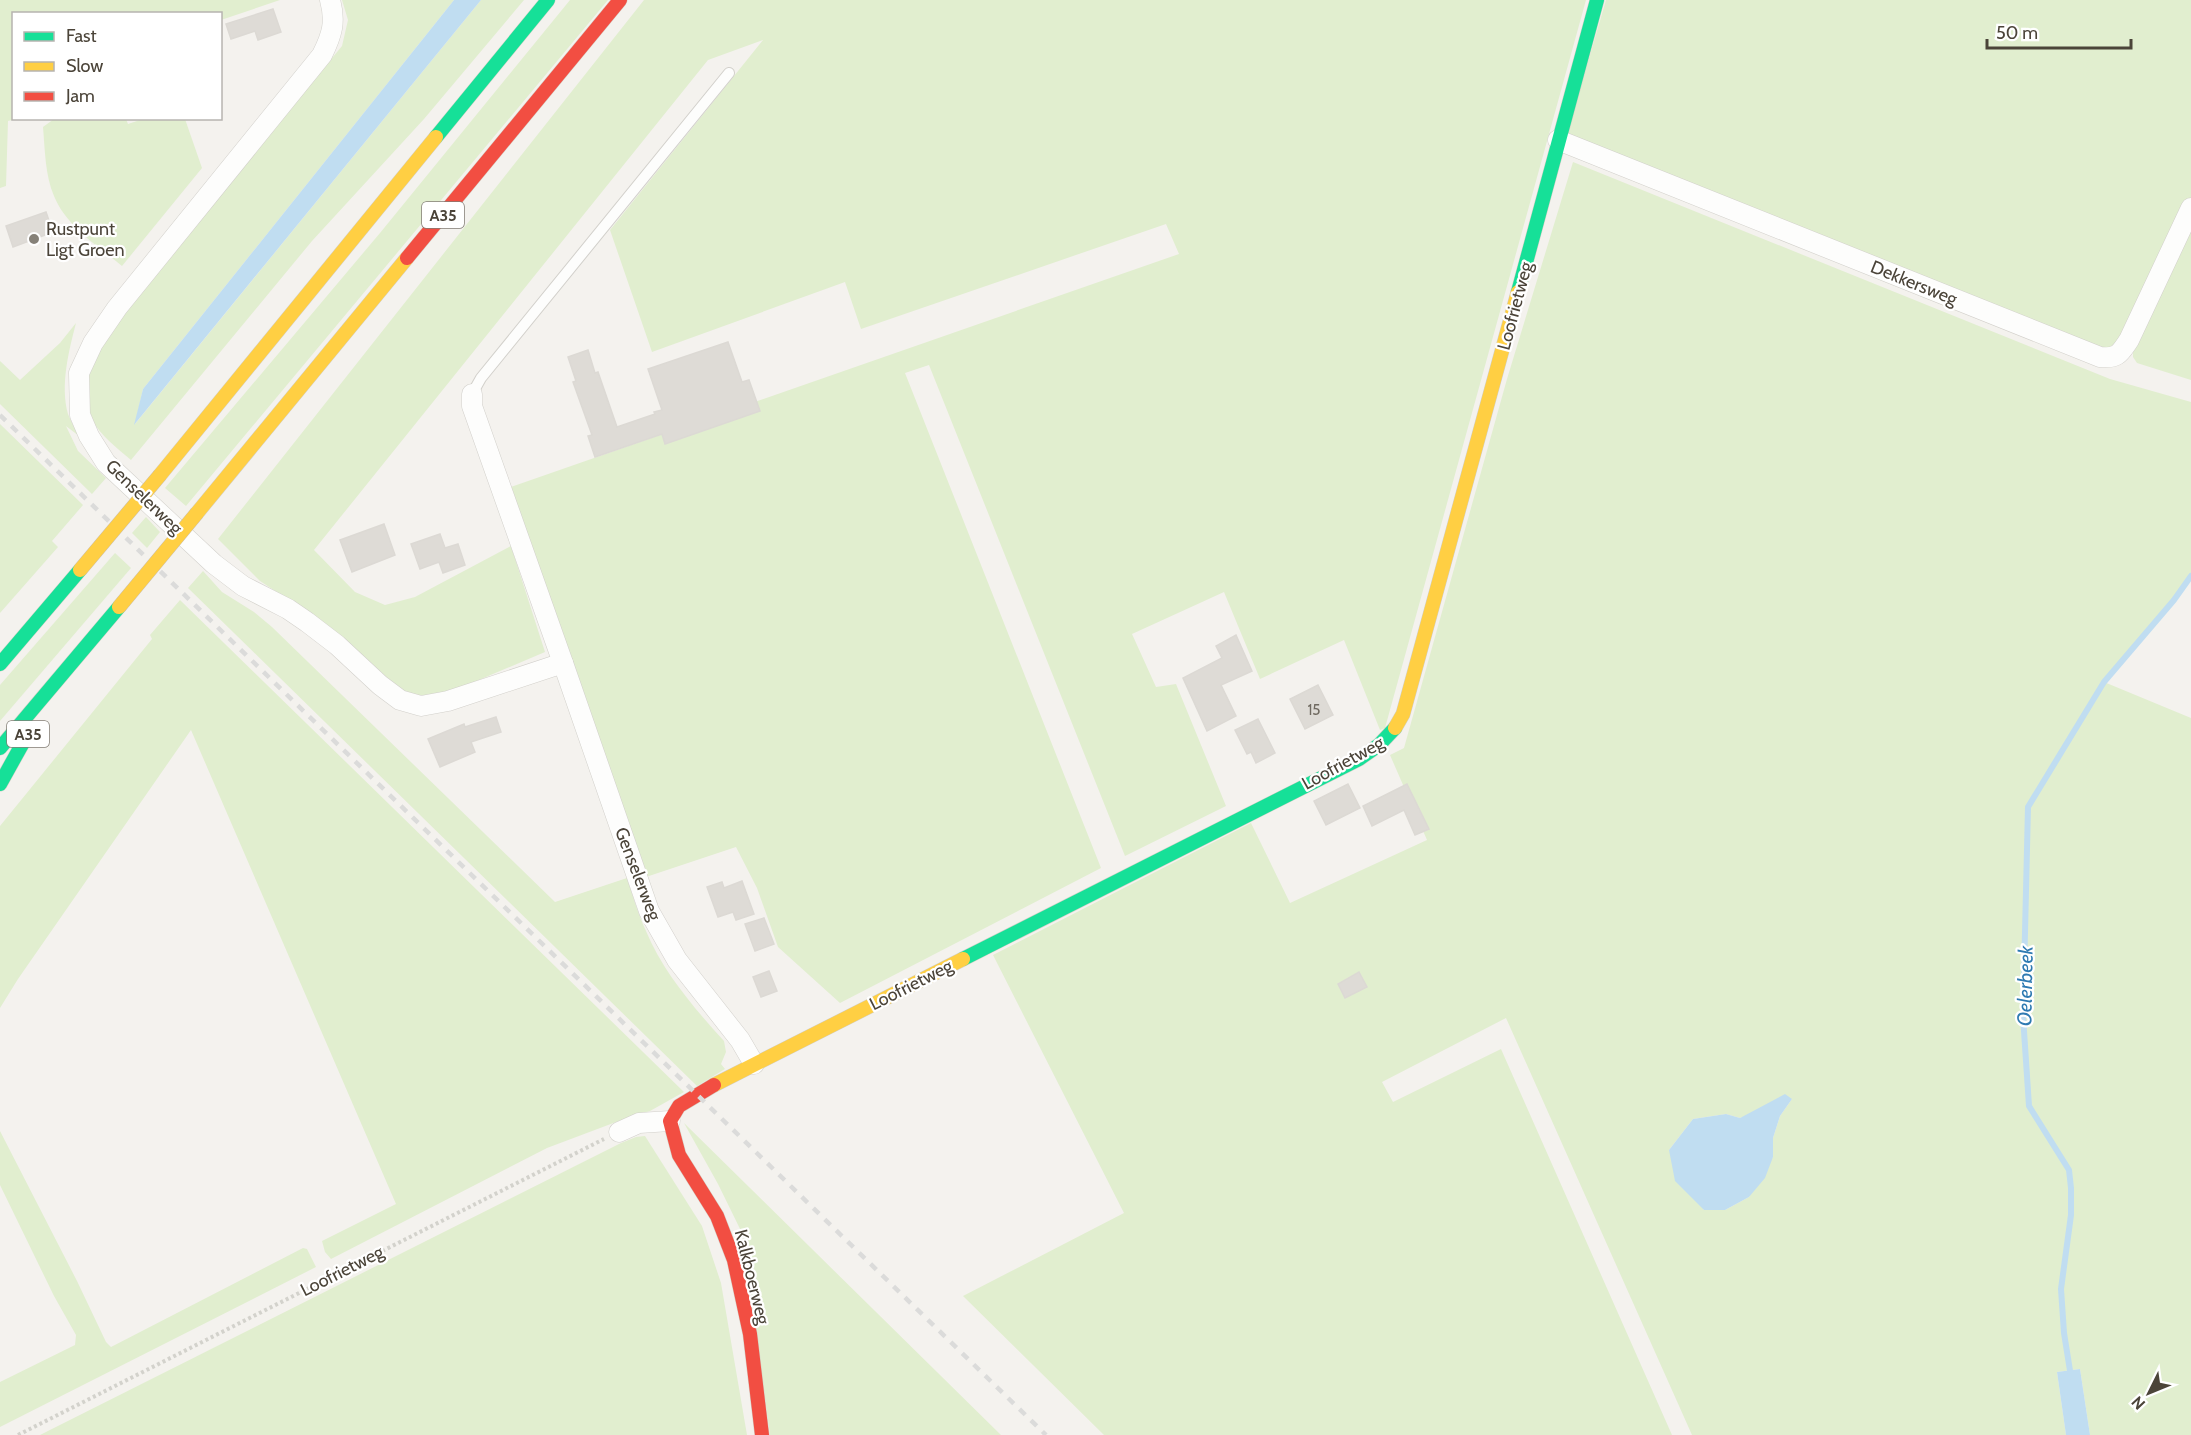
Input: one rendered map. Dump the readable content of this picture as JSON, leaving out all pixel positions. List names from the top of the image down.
{
  "streets": {
    "main road": ["A35", "Loofrietweg", "Kalkboerweg"],
    "street": ["Dekkersweg", "Genselerweg"]
  },
  "crossings": [
    ["Dekkersweg", "Loofrietweg"],
    ["Loofrietweg", "Genselerweg"],
    ["Loofrietweg", "Kalkboerweg"]
  ],
  "water": ["Oelerbeek"],
  "places": ["Rustpunt Ligt Groen"],
  "house_numbers": ["15"],
  "legend": ["Fast", "Slow", "Jam"],
  "scale_bar": "50 m",
  "north": "bottom left"
}
